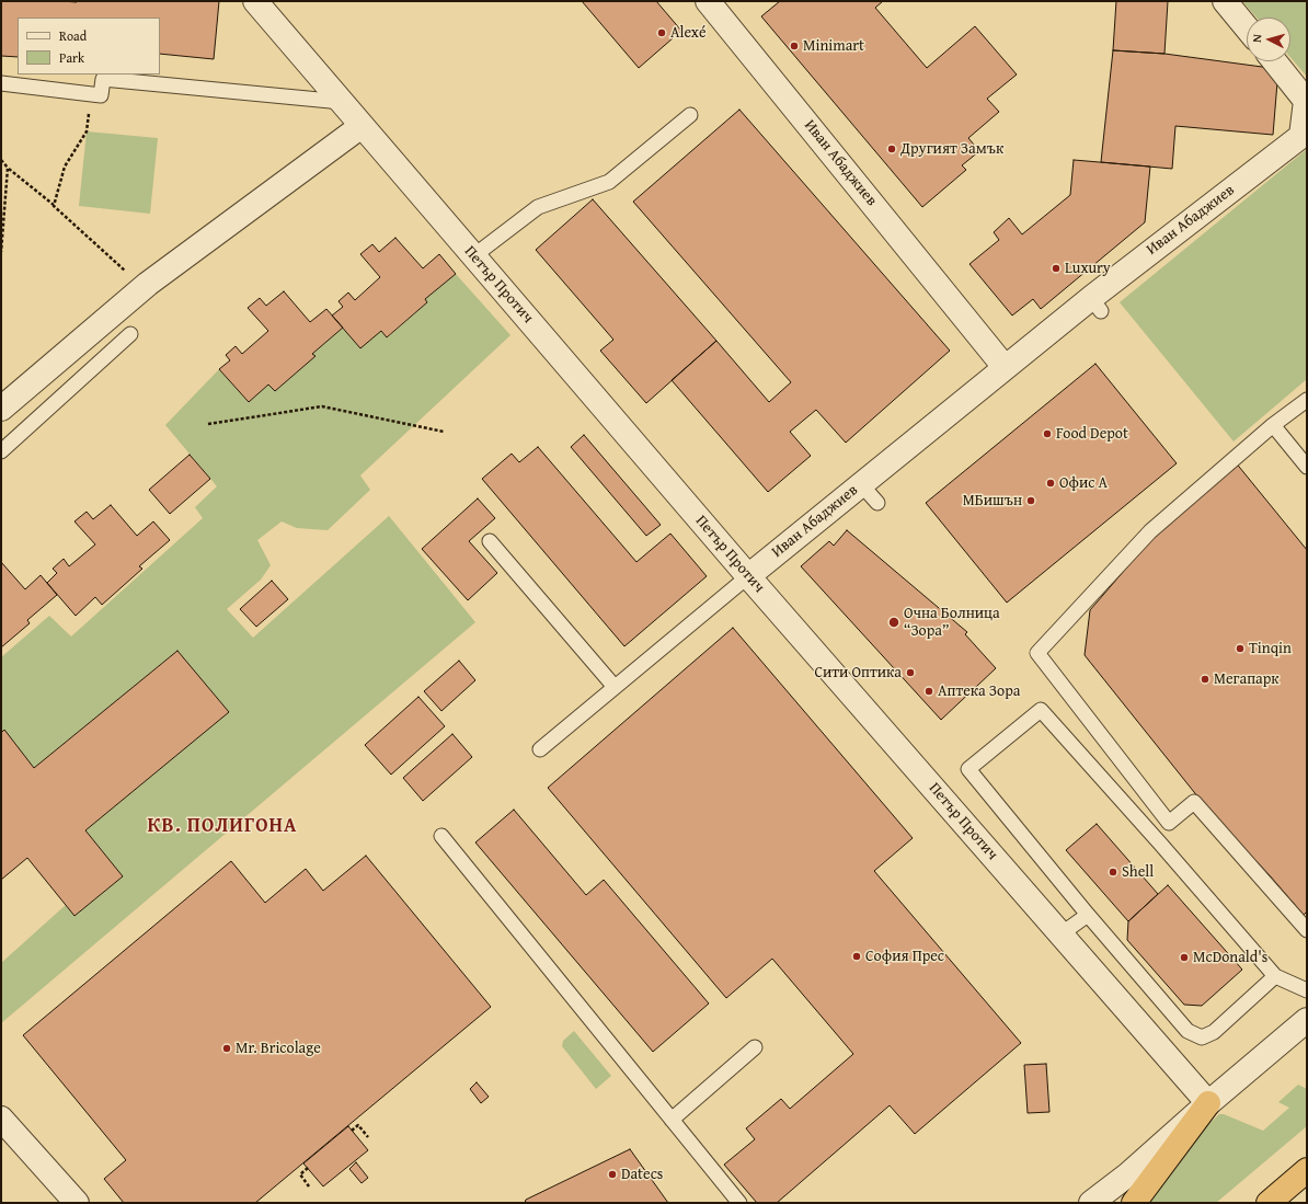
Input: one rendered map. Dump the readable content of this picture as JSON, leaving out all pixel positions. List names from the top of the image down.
{
  "streets": {
    "street": ["Иван Абаджиев", "Петър Протич"]
  },
  "crossings": [
    ["Иван Абаджиев", "Петър Протич"]
  ],
  "districts": ["КВ. ПОЛИГОНА"],
  "places": [
    "Alexé",
    "Minimart",
    "Другият Замък",
    "Luxury",
    "Food Depot",
    "Офис А",
    "МБишън",
    "Очна Болница “Зора”",
    "Tinqin",
    "Сити Оптика",
    "Мегапарк",
    "Аптека Зора",
    "Shell",
    "София Прес",
    "McDonald's",
    "Mr. Bricolage",
    "Datecs"
  ],
  "legend": ["Road", "Park"],
  "north": "left"
}
